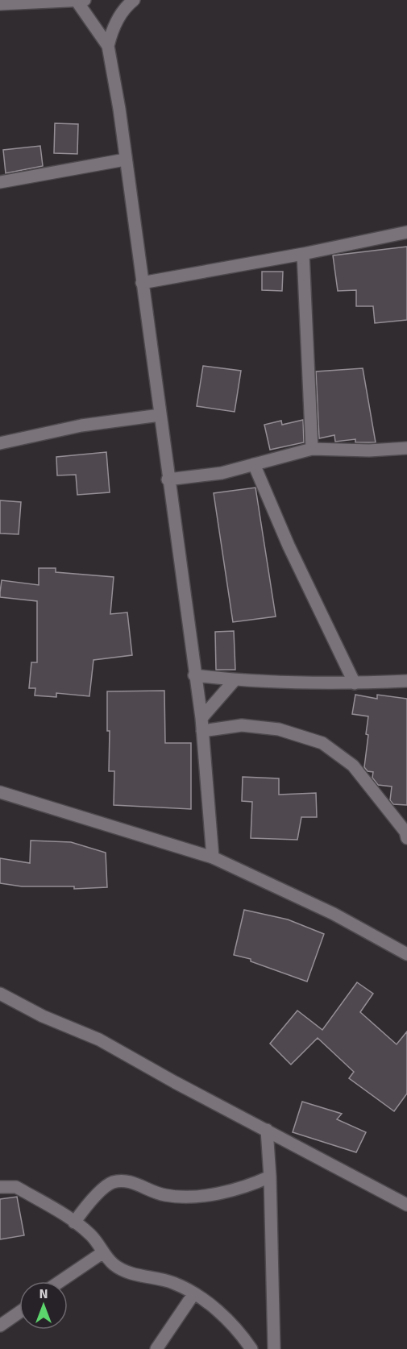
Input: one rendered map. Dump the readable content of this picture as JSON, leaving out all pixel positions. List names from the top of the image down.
{
  "north": "top"
}
